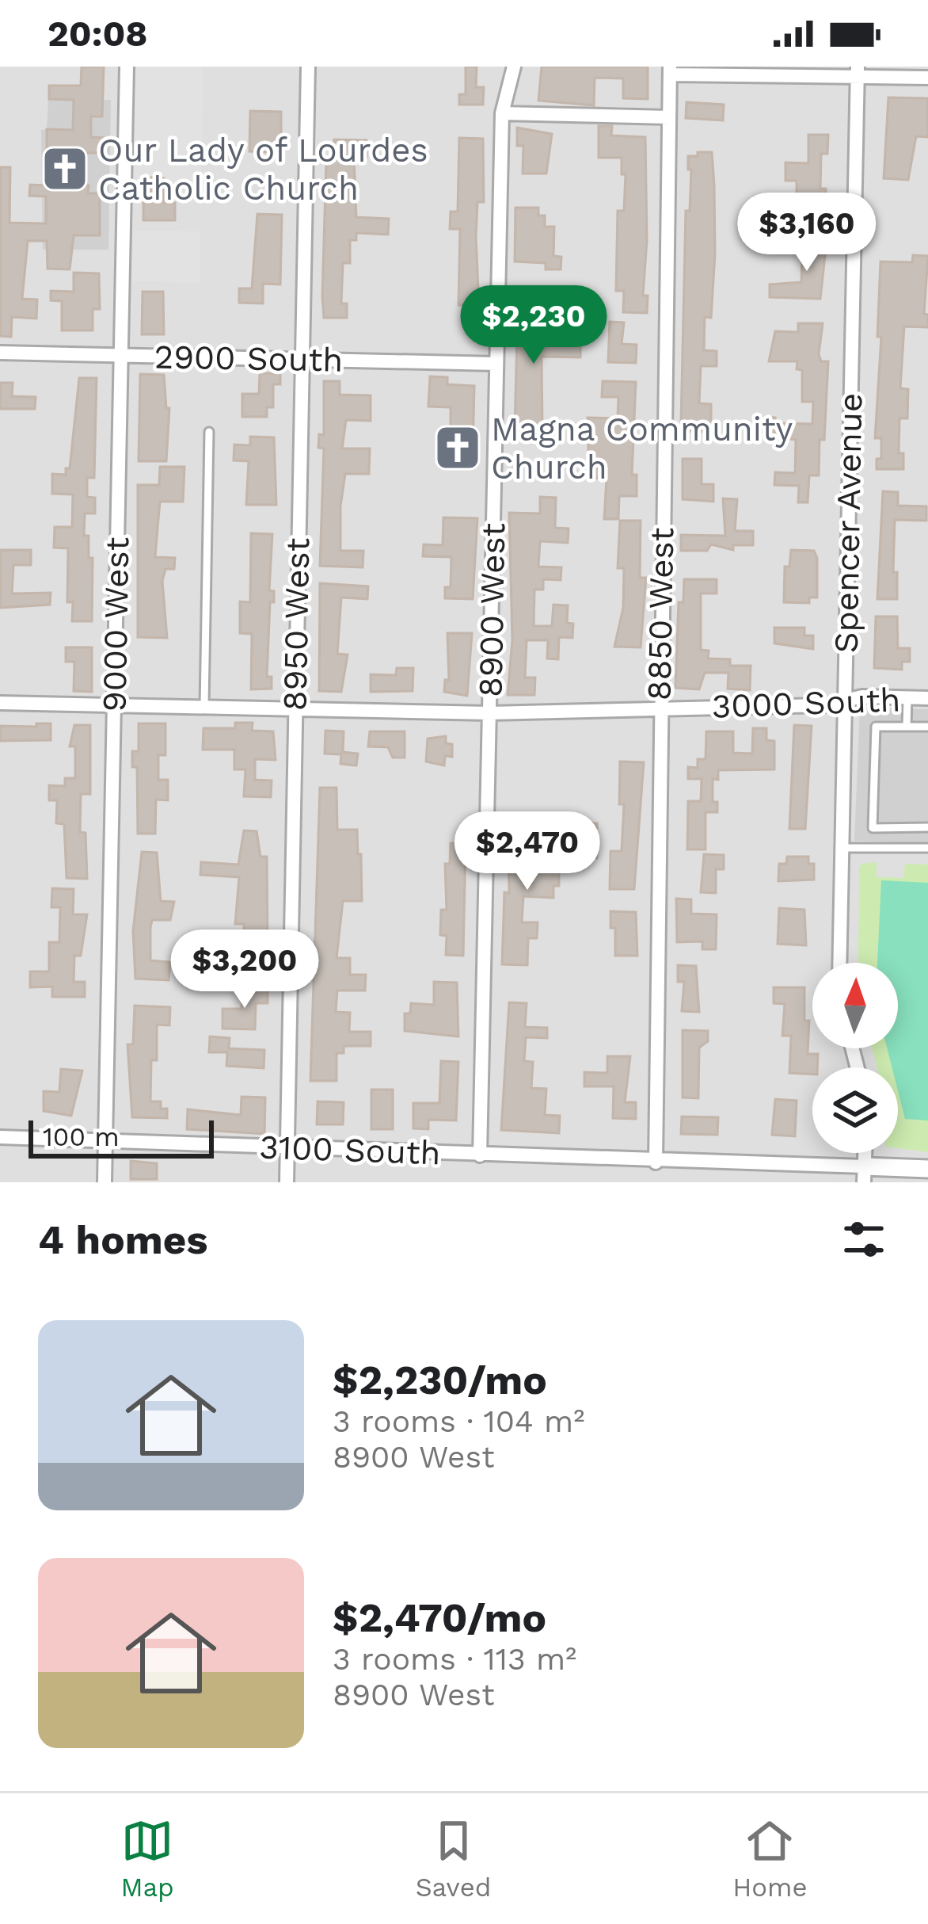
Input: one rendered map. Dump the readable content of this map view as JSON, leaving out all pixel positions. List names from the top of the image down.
{
  "streets": {
    "street": [
      "2900 South",
      "Spencer Avenue",
      "8900 West",
      "8850 West",
      "9000 West",
      "8950 West",
      "3000 South",
      "3100 South"
    ]
  },
  "crossings": [
    ["2900 South", "8900 West"],
    ["2900 South", "9000 West"],
    ["2900 South", "8950 West"],
    ["Spencer Avenue", "3000 South"],
    ["8900 West", "3000 South"],
    ["8900 West", "3100 South"],
    ["8850 West", "3000 South"],
    ["8850 West", "3100 South"],
    ["9000 West", "3000 South"],
    ["9000 West", "3100 South"],
    ["8950 West", "3000 South"],
    ["8950 West", "3100 South"]
  ],
  "places": {
    "church": ["Our Lady of Lourdes Catholic Church", "Magna Community Church"]
  },
  "scale_bar": "100 m",
  "north": "top",
  "page": {
    "status": "20:08",
    "price": [
      "$3,160",
      "$2,230",
      "$2,470",
      "$3,200"
    ],
    "scale": "100 m",
    "heading": "4 homes",
    "list": [
      {
        "name": "$2,230/mo",
        "note": "3 rooms · 104 m² · 8900 West"
      },
      {
        "name": "$2,470/mo",
        "note": "3 rooms · 113 m² · 8900 West"
      }
    ],
    "tabs": ["Map", "Saved", "Home"]
  }
}
